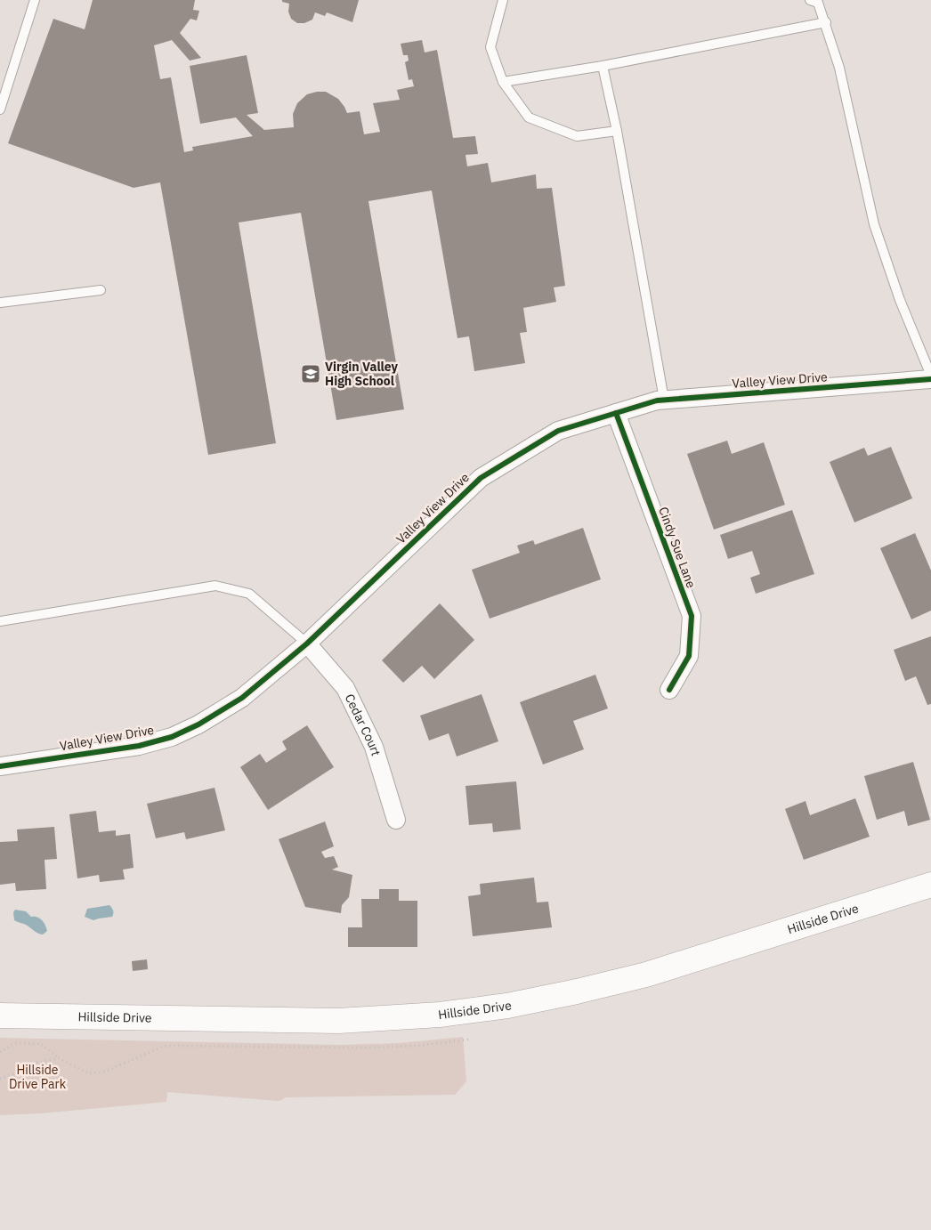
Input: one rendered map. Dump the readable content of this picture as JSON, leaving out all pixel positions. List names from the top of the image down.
{
  "streets": {
    "main road": ["Hillside Drive"],
    "street": ["Valley View Drive", "Cindy Sue Lane", "Cedar Court"]
  },
  "crossings": [
    ["Valley View Drive", "Cindy Sue Lane"],
    ["Valley View Drive", "Cedar Court"]
  ],
  "parks": ["Hillside Drive Park"],
  "places": {
    "school or university": ["Virgin Valley High School"]
  }
}
